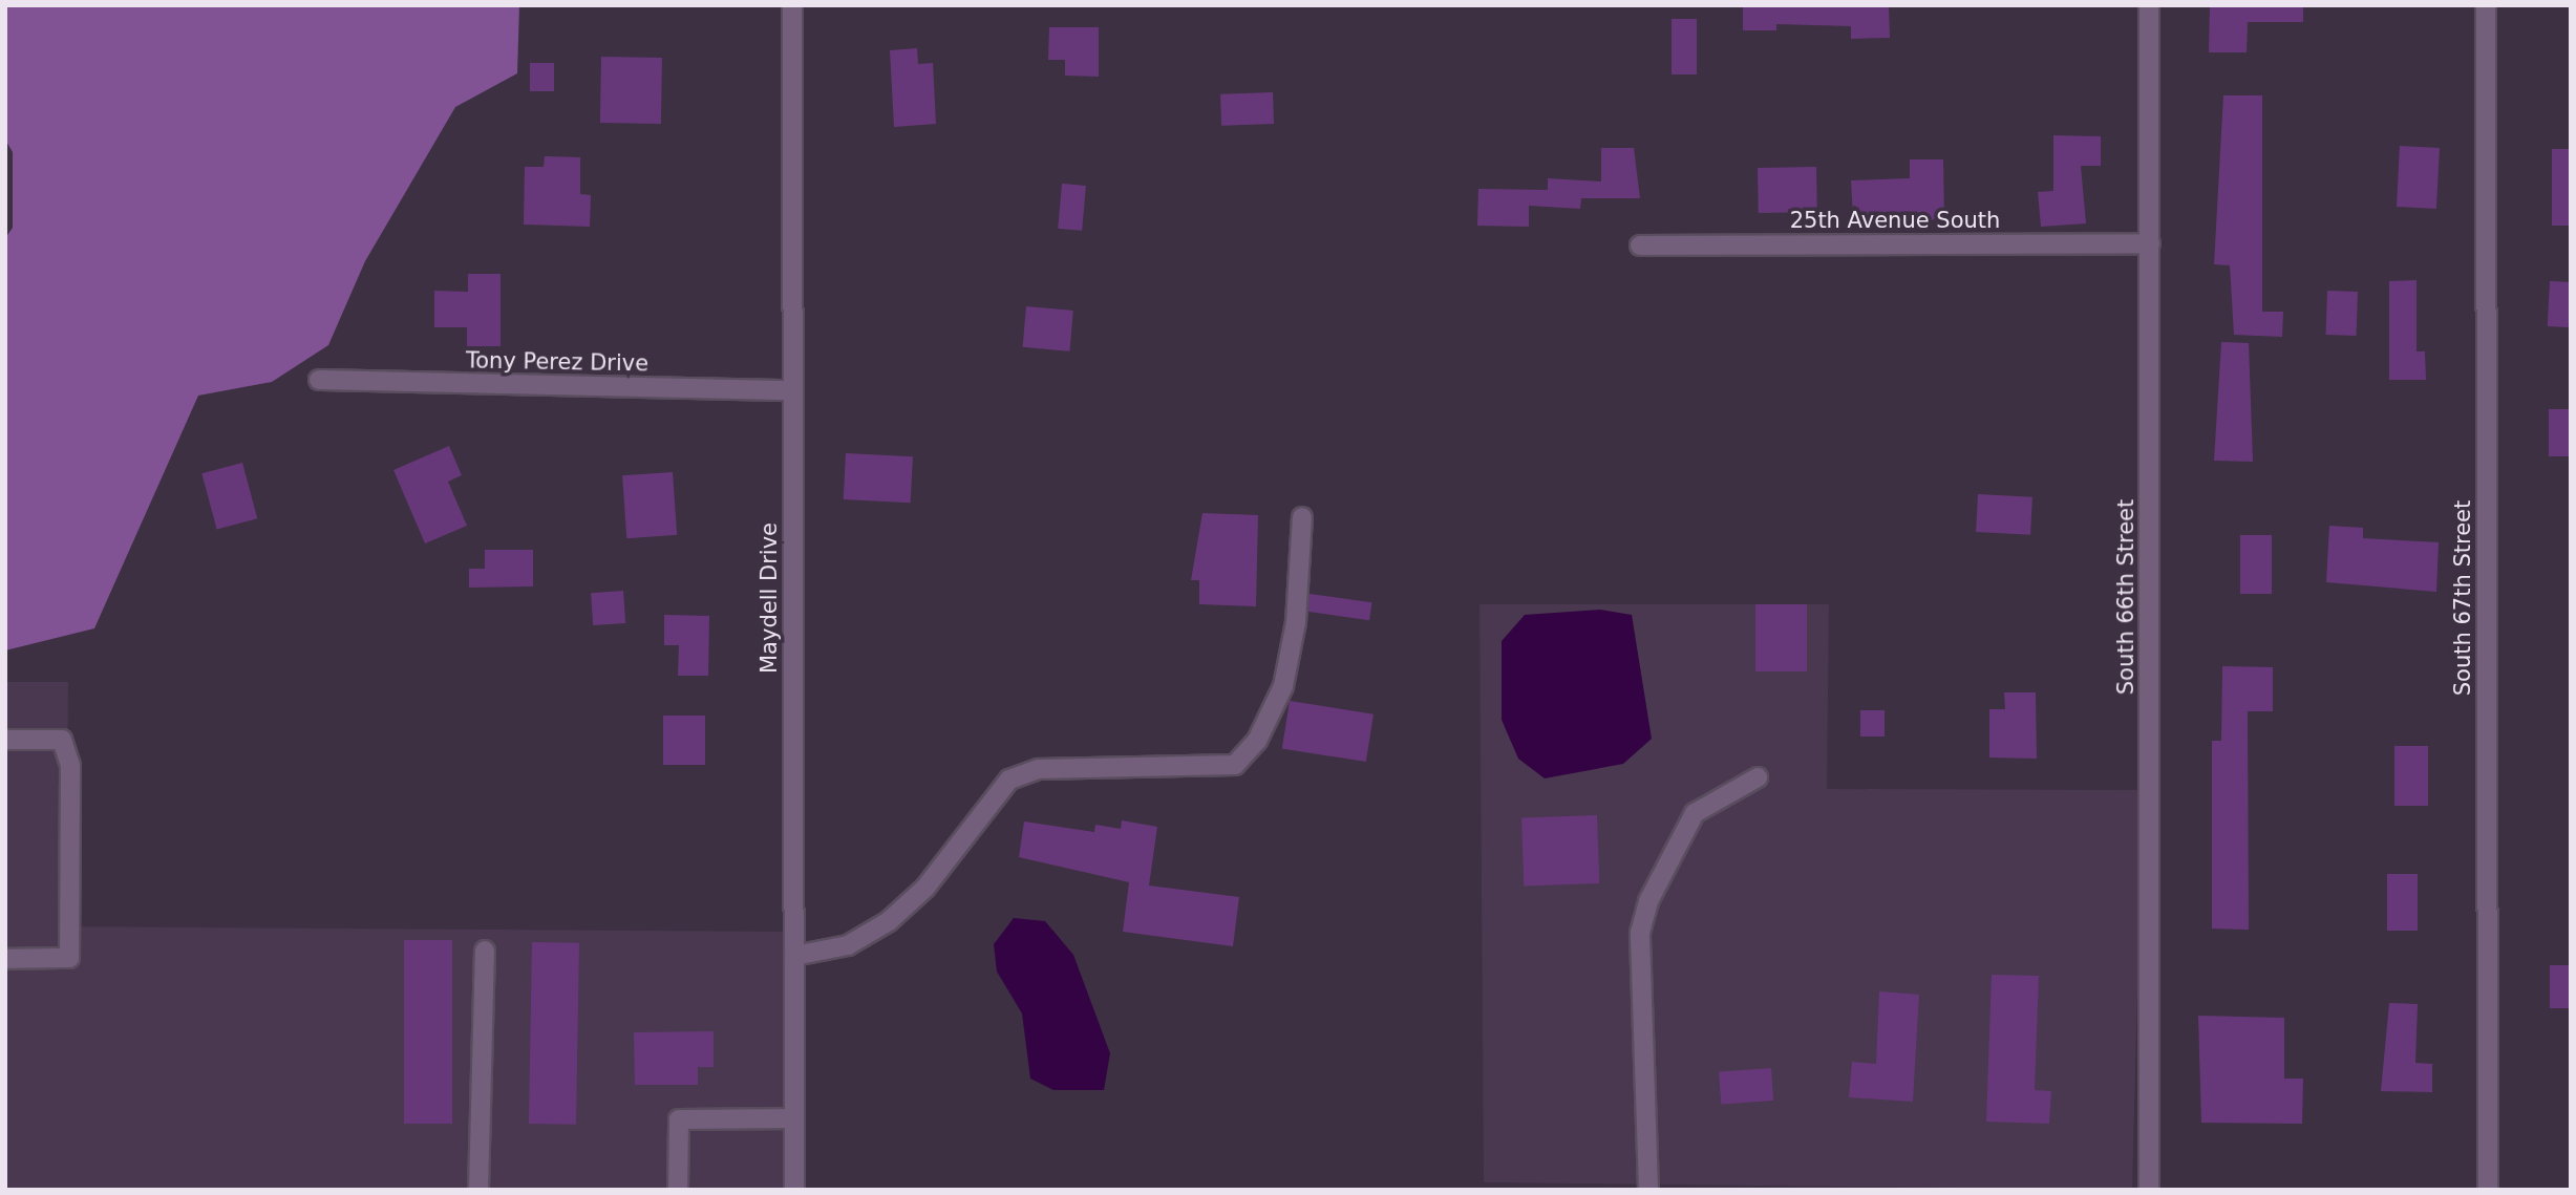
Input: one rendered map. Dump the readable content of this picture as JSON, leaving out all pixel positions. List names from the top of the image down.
{
  "streets": {
    "street": [
      "25th Avenue South",
      "Tony Perez Drive",
      "South 66th Street",
      "Maydell Drive",
      "South 67th Street"
    ]
  },
  "crossings": [
    ["25th Avenue South", "South 66th Street"],
    ["Tony Perez Drive", "Maydell Drive"]
  ]
}
